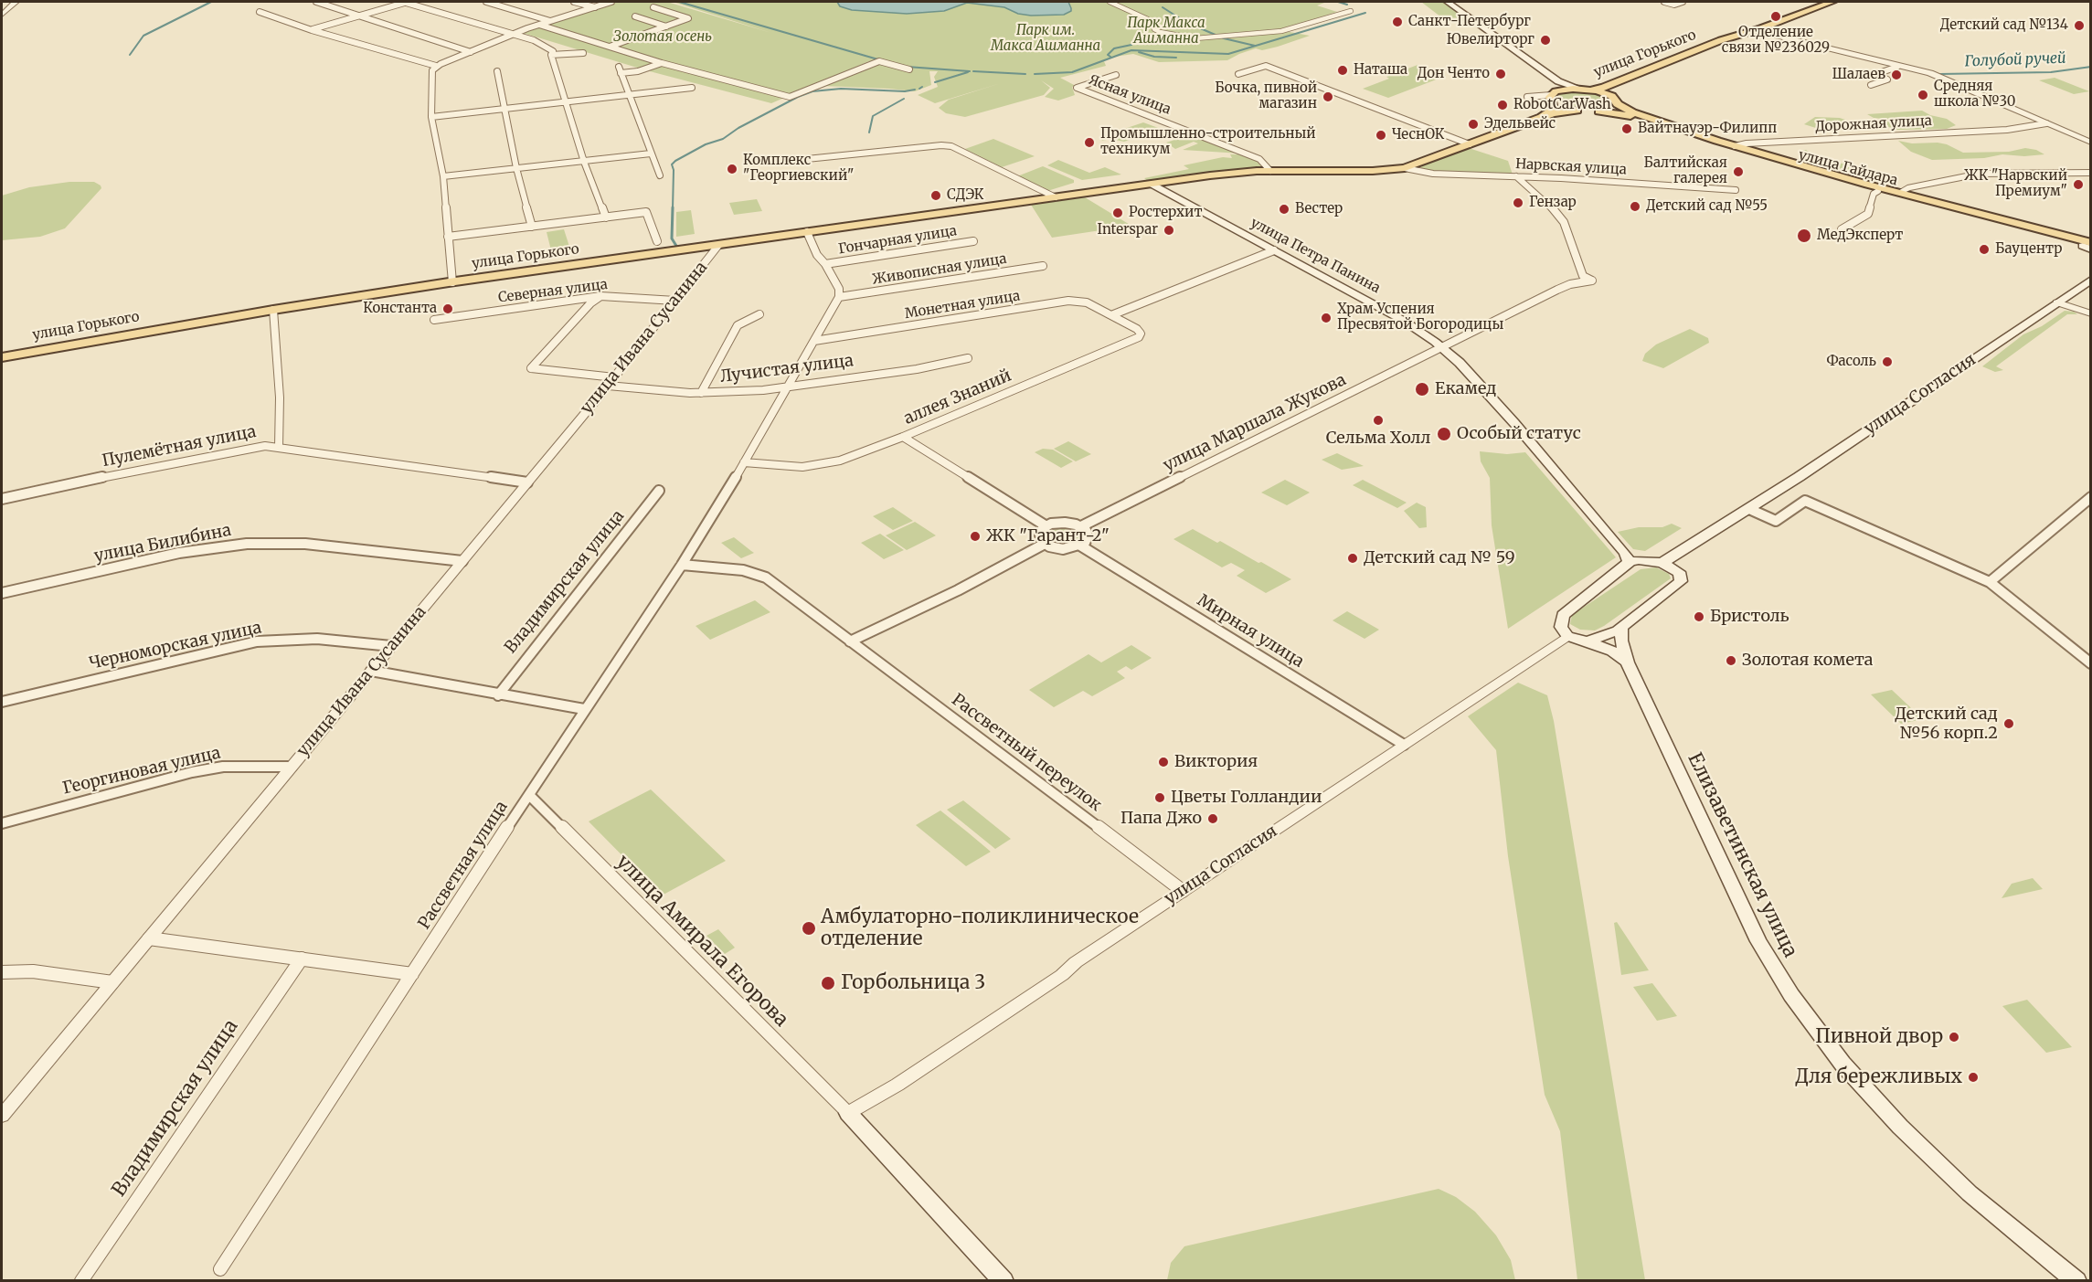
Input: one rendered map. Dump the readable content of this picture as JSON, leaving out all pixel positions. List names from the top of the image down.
{
  "streets": {
    "main road": [
      "улица Горького",
      "улица Гайдара",
      "улица Петра Панина",
      "улица Согласия",
      "Елизаветинская улица"
    ],
    "street": [
      "Ясная улица",
      "Дорожная улица",
      "Нарвская улица",
      "Гончарная улица",
      "Живописная улица",
      "Северная улица",
      "Монетная улица",
      "улица Ивана Сусанина",
      "Лучистая улица",
      "аллея Знаний",
      "улица Маршала Жукова",
      "Пулемётная улица",
      "улица Билибина",
      "Владимирская улица",
      "Мирная улица",
      "Черноморская улица",
      "Рассветный переулок",
      "Георгиновая улица",
      "Рассветная улица",
      "улица Амирала Егорова"
    ]
  },
  "crossings": [
    ["улица Горького", "Ясная улица"],
    ["улица Горького", "Нарвская улица"],
    ["улица Горького", "улица Гайдара"],
    ["улица Горького", "улица Петра Панина"],
    ["улица Горького", "улица Ивана Сусанина"],
    ["Дорожная улица", "улица Гайдара"],
    ["Нарвская улица", "улица Маршала Жукова"],
    ["улица Петра Панина", "улица Маршала Жукова"],
    ["Северная улица", "улица Ивана Сусанина"],
    ["Северная улица", "Лучистая улица"],
    ["Монетная улица", "аллея Знаний"],
    ["улица Ивана Сусанина", "Лучистая улица"],
    ["улица Ивана Сусанина", "Пулемётная улица"],
    ["улица Ивана Сусанина", "улица Билибина"],
    ["улица Ивана Сусанина", "Черноморская улица"],
    ["улица Ивана Сусанина", "Георгиновая улица"],
    ["Лучистая улица", "Рассветная улица"],
    ["улица Согласия", "Мирная улица"],
    ["улица Согласия", "Рассветный переулок"],
    ["улица Согласия", "улица Амирала Егорова"],
    ["аллея Знаний", "Рассветная улица"],
    ["Рассветный переулок", "Рассветная улица"],
    ["Рассветная улица", "улица Амирала Егорова"]
  ],
  "water": ["Голубой ручей"],
  "parks": ["Парк Макса Ашманна", "Парк им. Макса Ашманна", "Золотая осень"],
  "places": [
    "Отделение связи №236029",
    "Санкт-Петербург",
    "Детский сад №134",
    "Ювелирторг",
    "Наташа",
    "Дон Ченто",
    "Шалаев",
    "Средняя школа №30",
    "Бочка, пивной магазин",
    "RobotCarWash",
    "Эдельвейс",
    "Вайтнауэр-Филипп",
    "ЧеснОК",
    "Промышленно-строительный техникум",
    "Комплекс \"Георгиевский\"",
    "Балтийская галерея",
    "ЖК \"Нарвский Премиум\"",
    "СДЭК",
    "Гензар",
    "Детский сад №55",
    "Вестер",
    "Ростерхит",
    "Interspar",
    "МедЭксперт",
    "Бауцентр",
    "Константа",
    "Храм Успения Пресвятой Богородицы",
    "Фасоль",
    "Екамед",
    "Сельма Холл",
    "Особый статус",
    "ЖК \"Гарант-2\"",
    "Детский сад № 59",
    "Бристоль",
    "Золотая комета",
    "Детский сад №56 корп.2",
    "Виктория",
    "Цветы Голландии",
    "Папа Джо",
    "Амбулаторно-поликлиническое отделение",
    "Горбольница 3",
    "Пивной двор",
    "Для бережливых"
  ]
}
